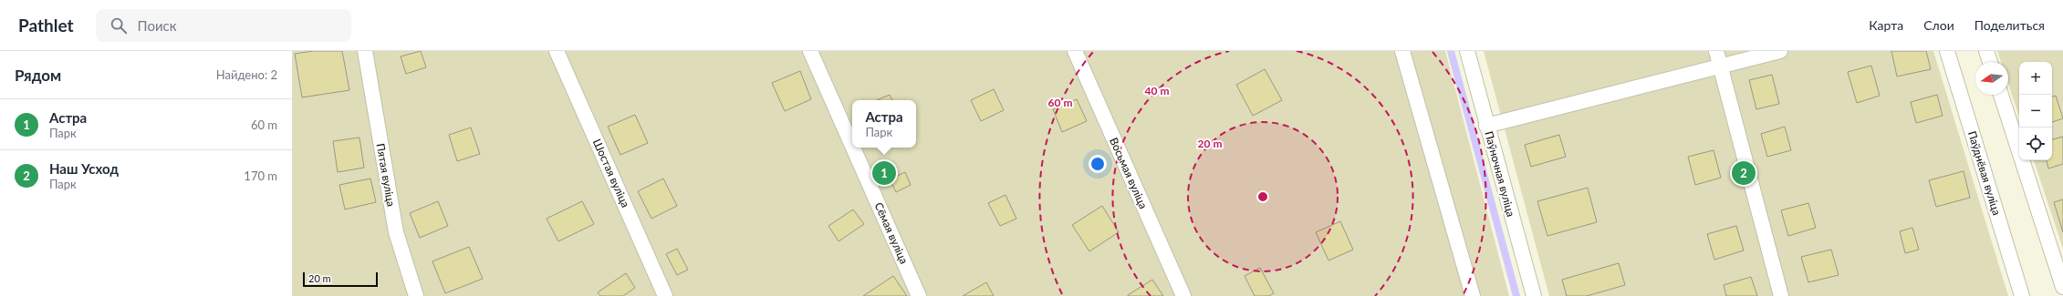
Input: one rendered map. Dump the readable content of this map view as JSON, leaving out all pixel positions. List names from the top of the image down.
{
  "streets": {
    "lane": [
      "Шостая вуліца",
      "Восьмая вуліца",
      "Паўднёвая вуліца",
      "Паўночная вуліца",
      "Пятая вуліца",
      "Сёмая вуліца"
    ]
  },
  "scale_bar": "20 m",
  "north": "left",
  "page": {
    "header": "Pathlet",
    "search": "Поиск",
    "nav": ["Карта", "Слои", "Поделиться"],
    "heading": ["Рядом", "Найдено: 2"],
    "map_buttons": ["+", "−"],
    "list": [
      {
        "mark": "1",
        "name": "Астра",
        "note": "Парк",
        "value": "60 m"
      },
      {
        "mark": "2",
        "name": "Наш Усход",
        "note": "Парк",
        "value": "170 m"
      }
    ],
    "popup": ["Астра", "Парк"],
    "pins": ["1", "2"],
    "scale": "20 m"
  },
  "rings": ["40 m", "60 m", "20 m"]
}
